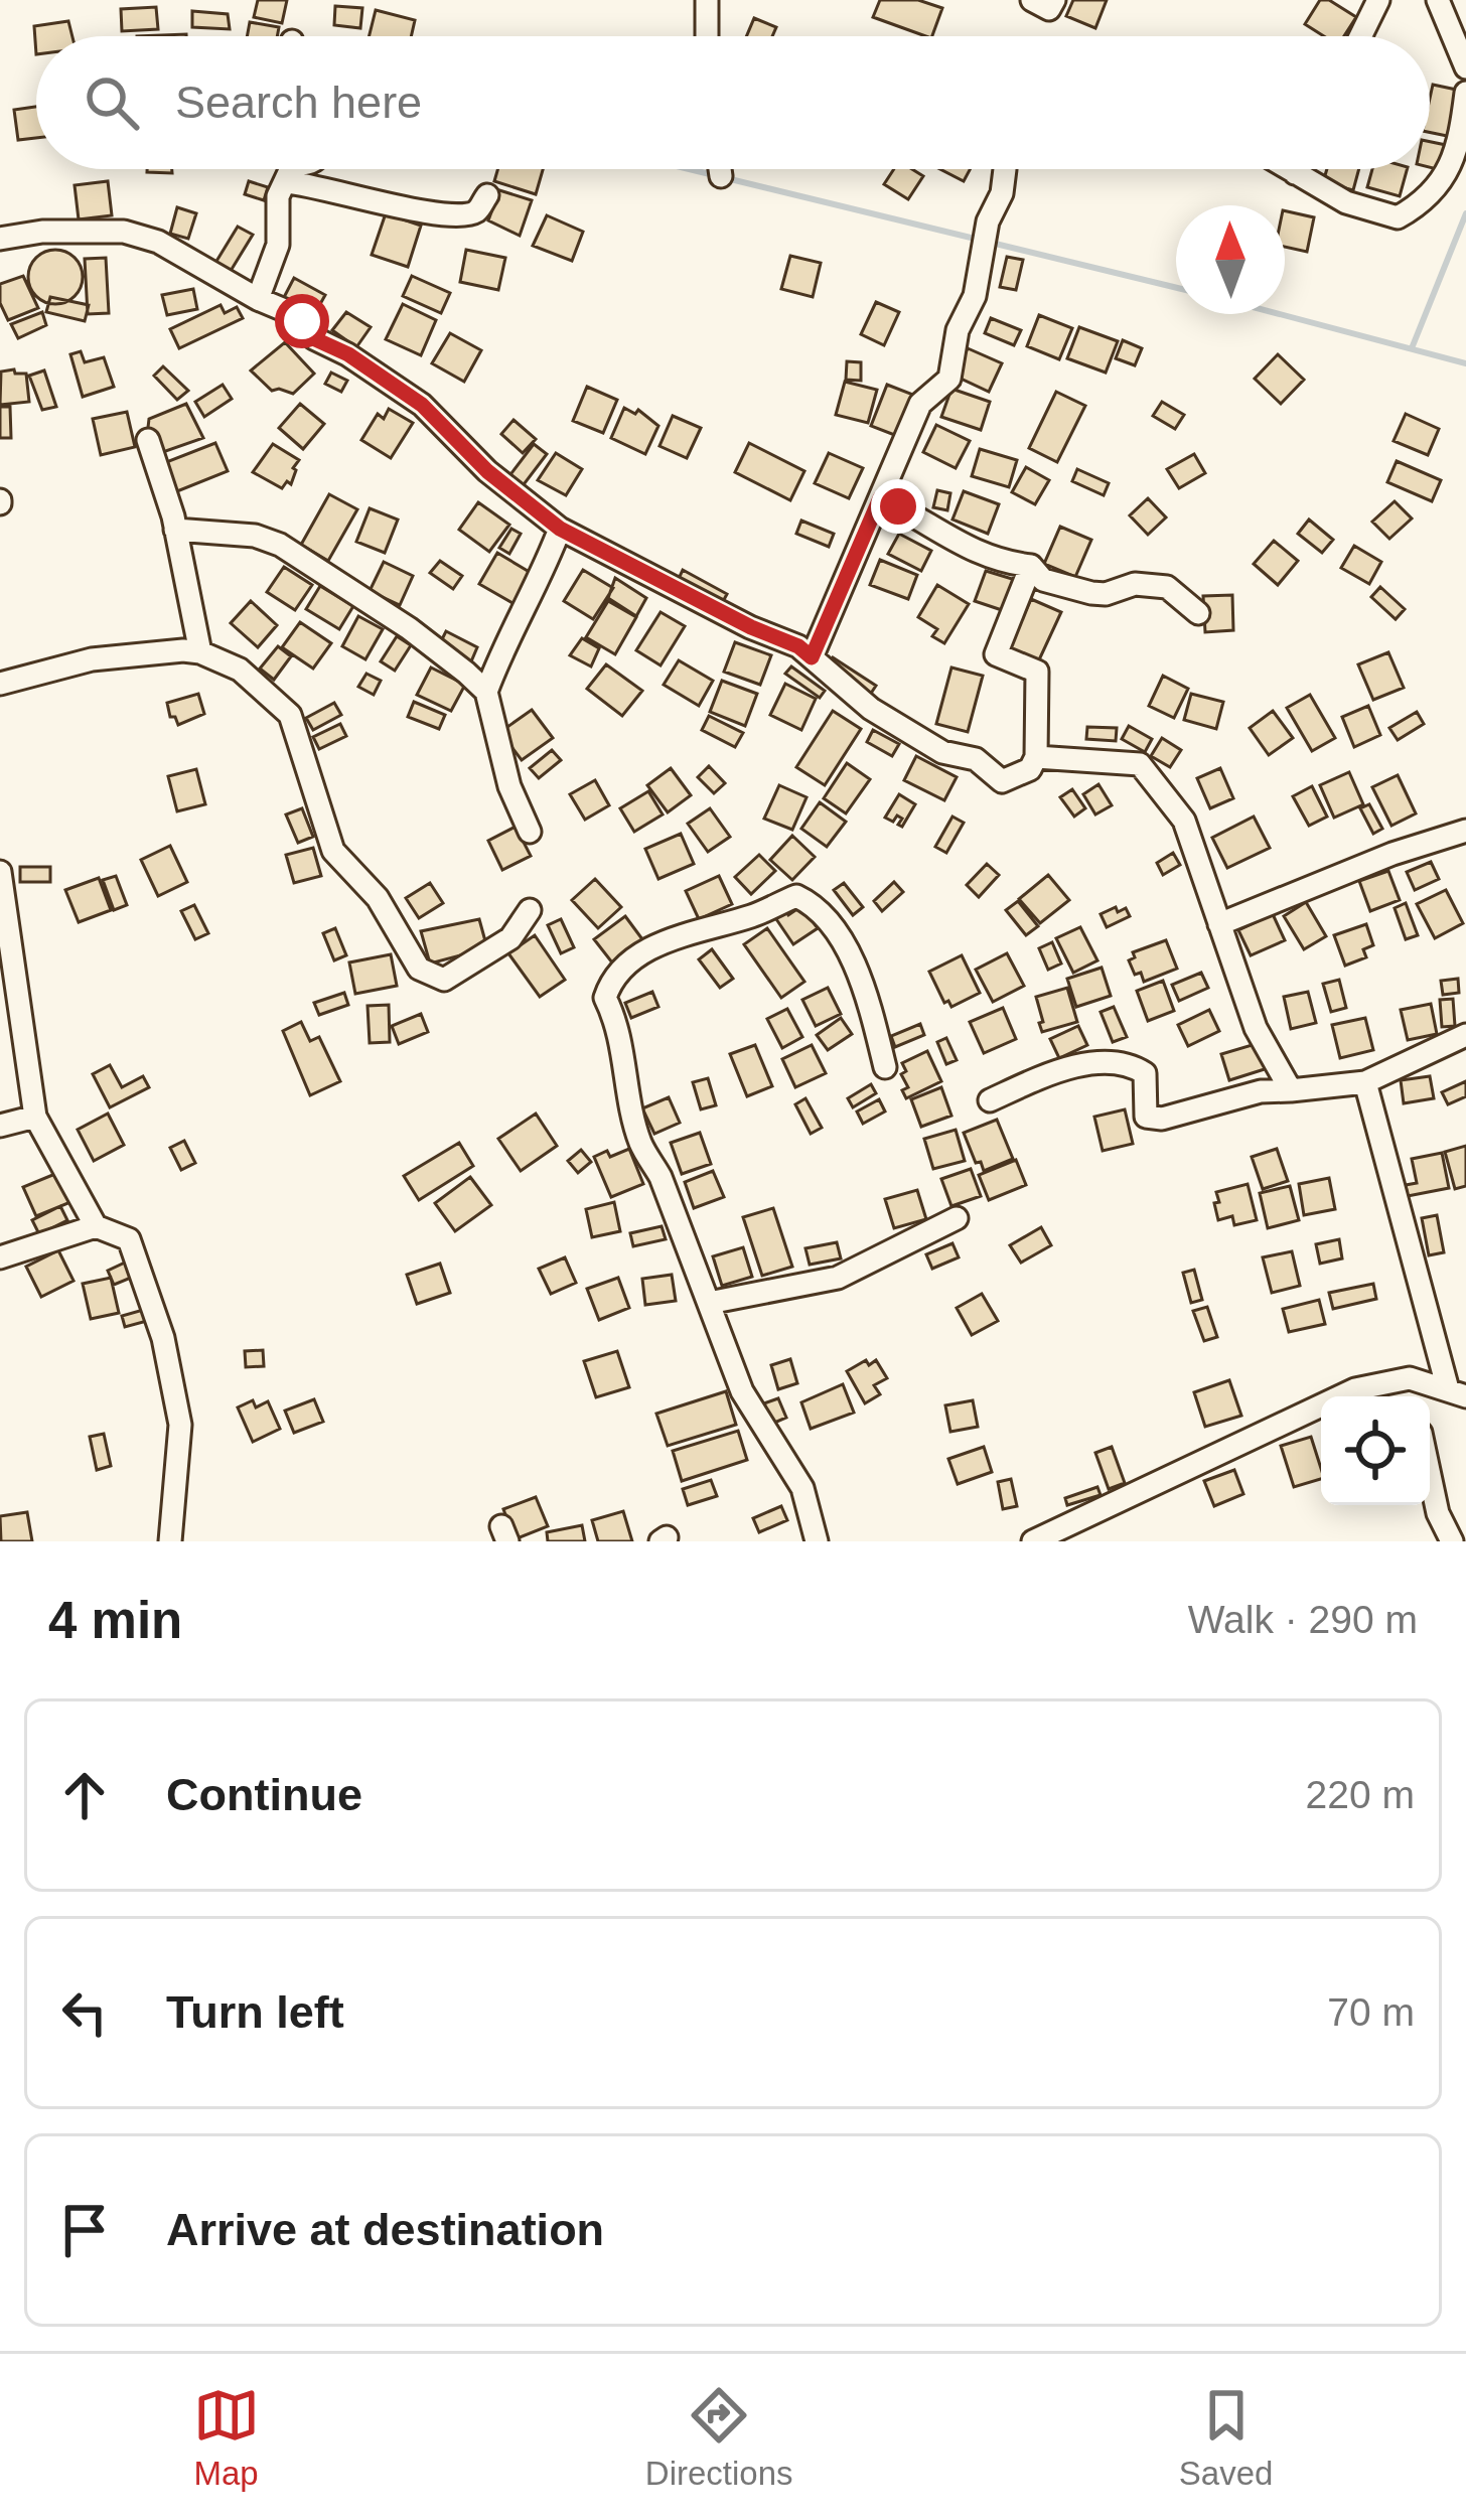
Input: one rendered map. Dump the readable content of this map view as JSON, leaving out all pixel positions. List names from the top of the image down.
{
  "north": "top",
  "page": {
    "search": "Search here",
    "heading": ["4 min", "Walk · 290 m"],
    "list": [
      ["Continue", "220 m"],
      ["Turn left", "70 m"],
      "Arrive at destination"
    ],
    "nav": ["Map", "Directions", "Saved"]
  }
}
